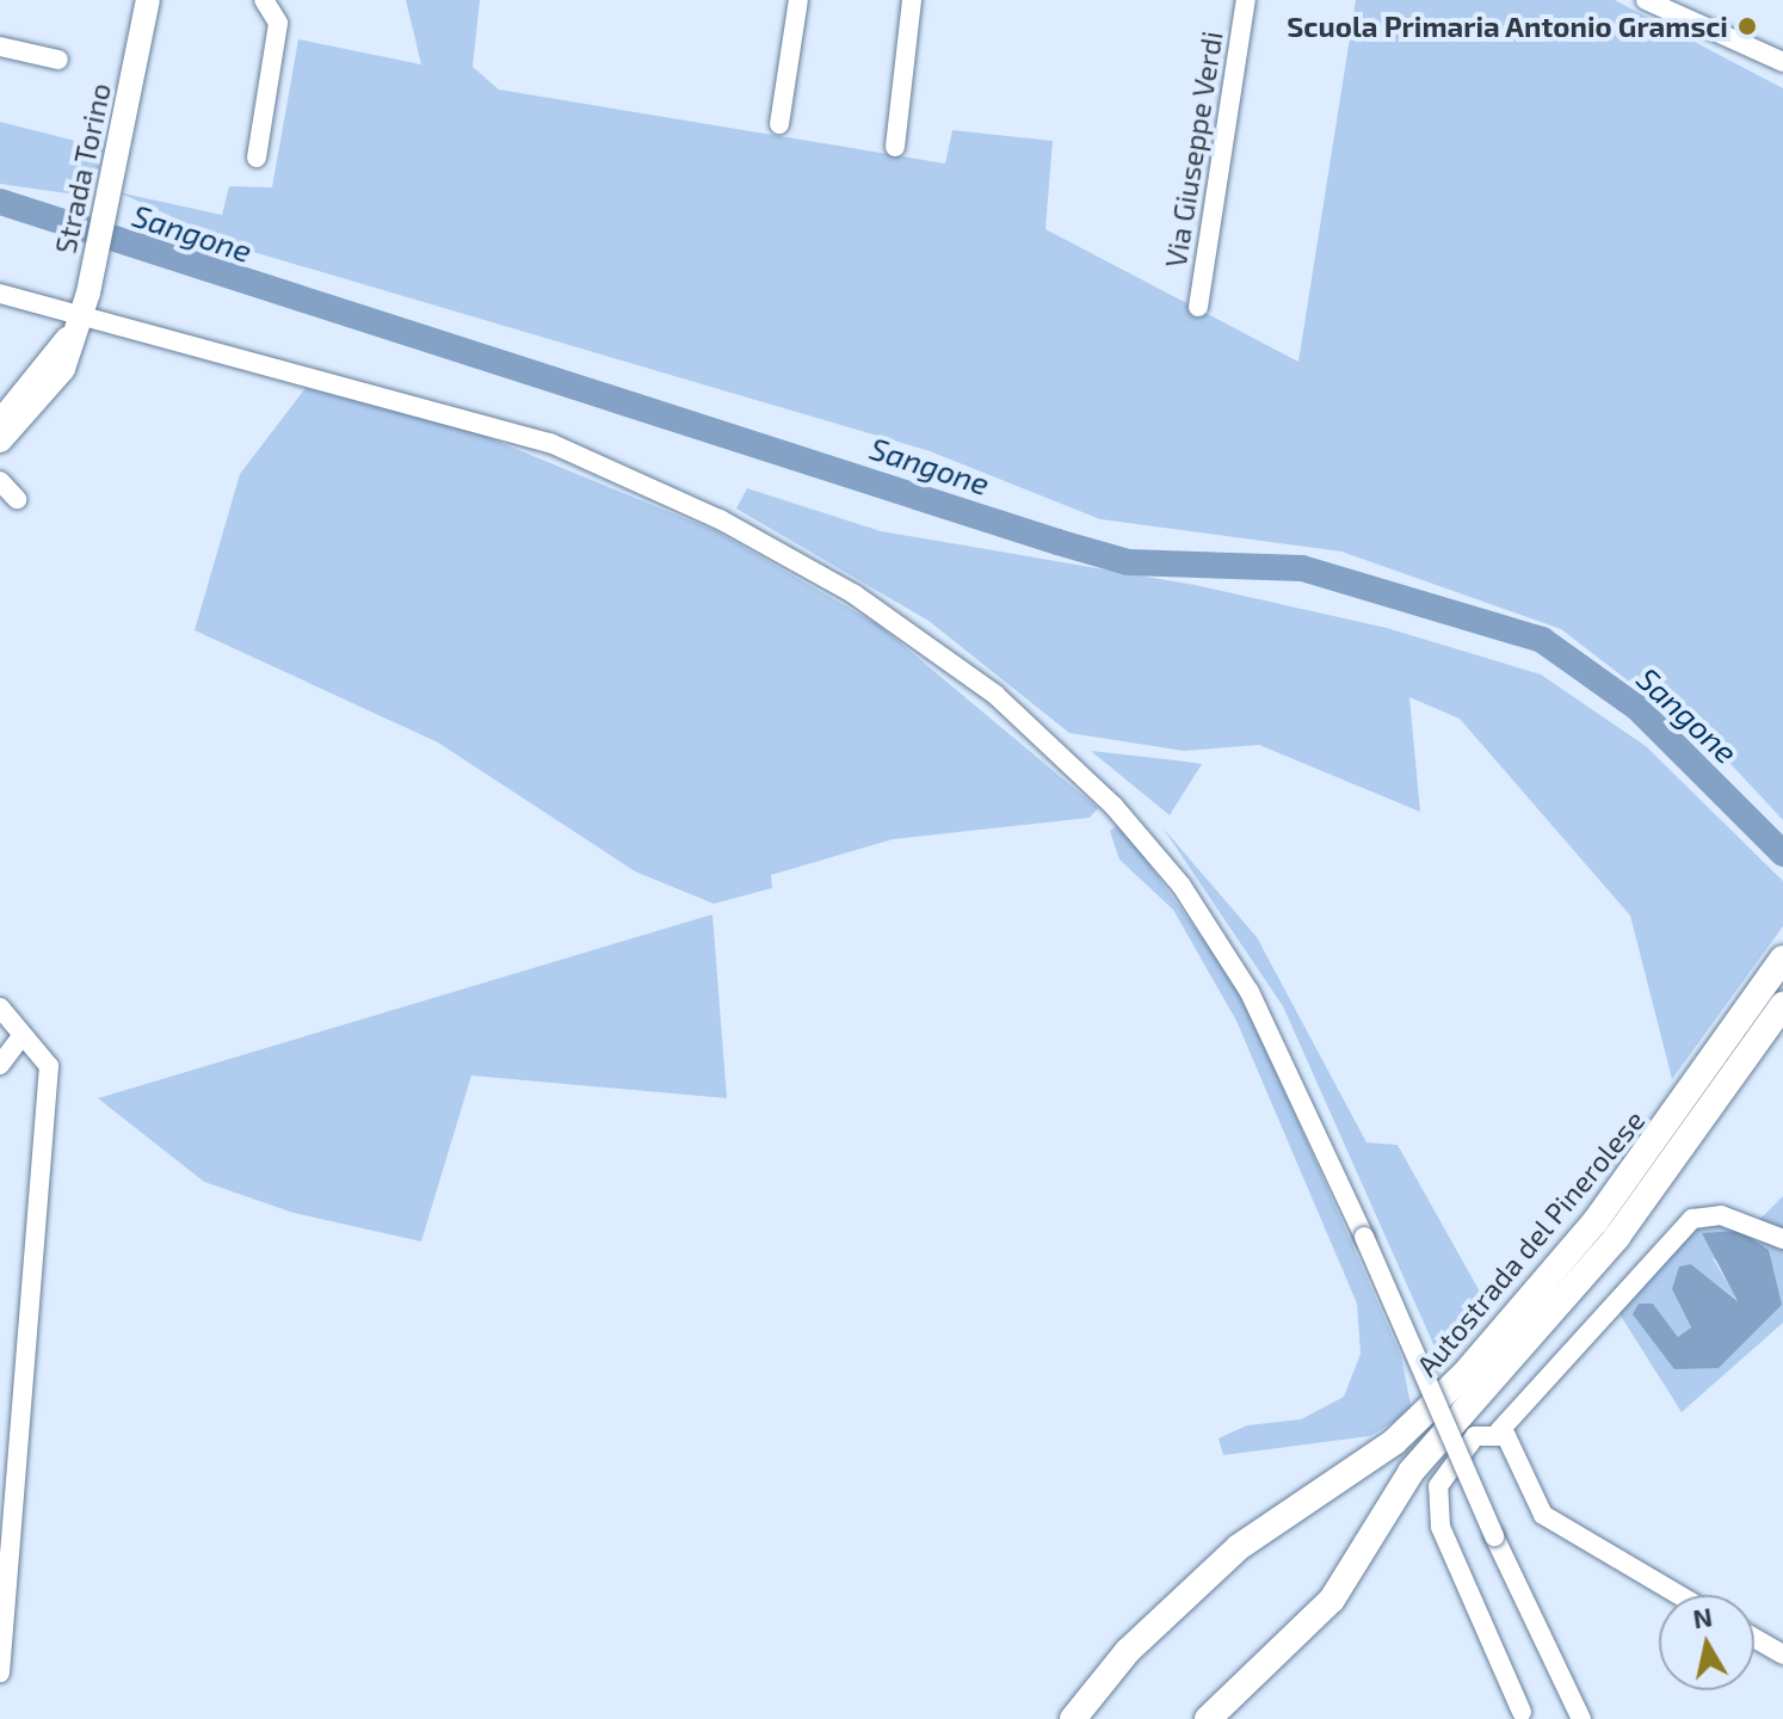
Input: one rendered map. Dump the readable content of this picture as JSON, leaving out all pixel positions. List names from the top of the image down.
{
  "streets": {
    "highway": ["Autostrada del Pinerolese"],
    "main road": ["Strada Torino"],
    "street": ["Via Giuseppe Verdi"]
  },
  "water": ["Sangone"],
  "places": ["Scuola Primaria Antonio Gramsci"],
  "north": "top"
}
